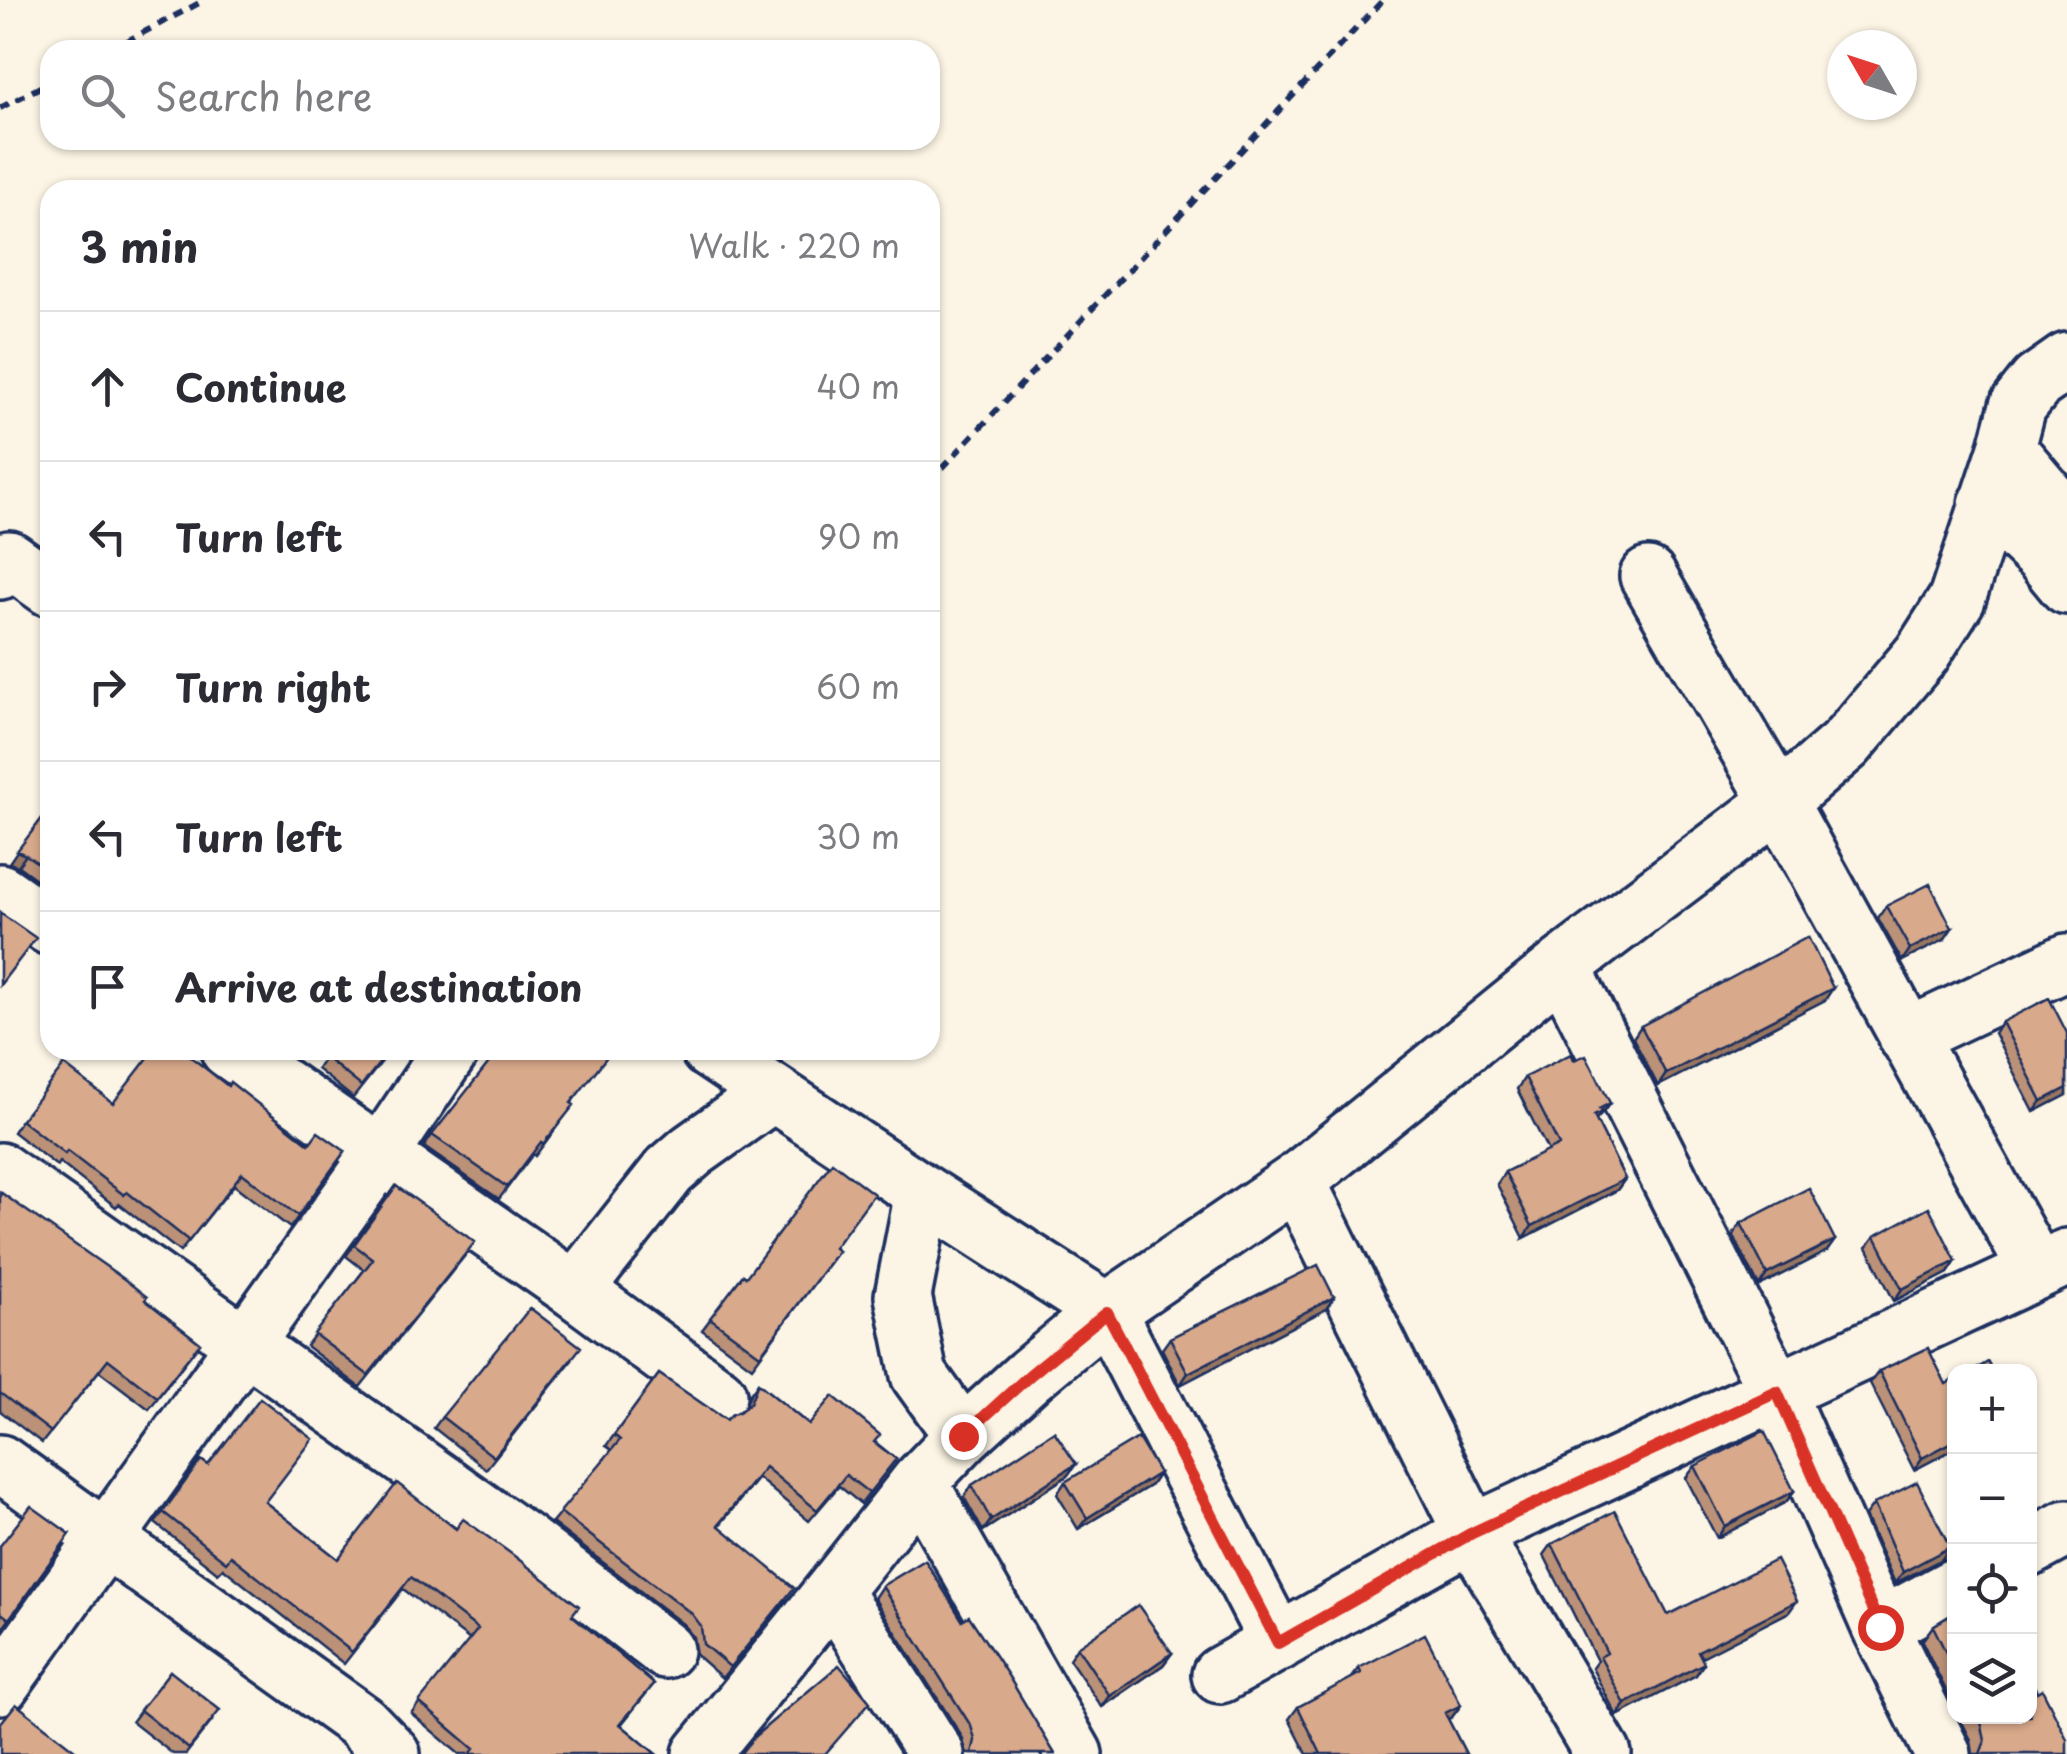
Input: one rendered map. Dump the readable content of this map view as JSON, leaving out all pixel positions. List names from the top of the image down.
{
  "north": "top left",
  "page": {
    "search": "Search here",
    "heading": ["3 min", "Walk · 220 m"],
    "list": [
      ["Continue", "40 m"],
      ["Turn left", "90 m"],
      ["Turn right", "60 m"],
      ["Turn left", "30 m"],
      "Arrive at destination"
    ],
    "map_buttons": ["+", "−"]
  }
}
